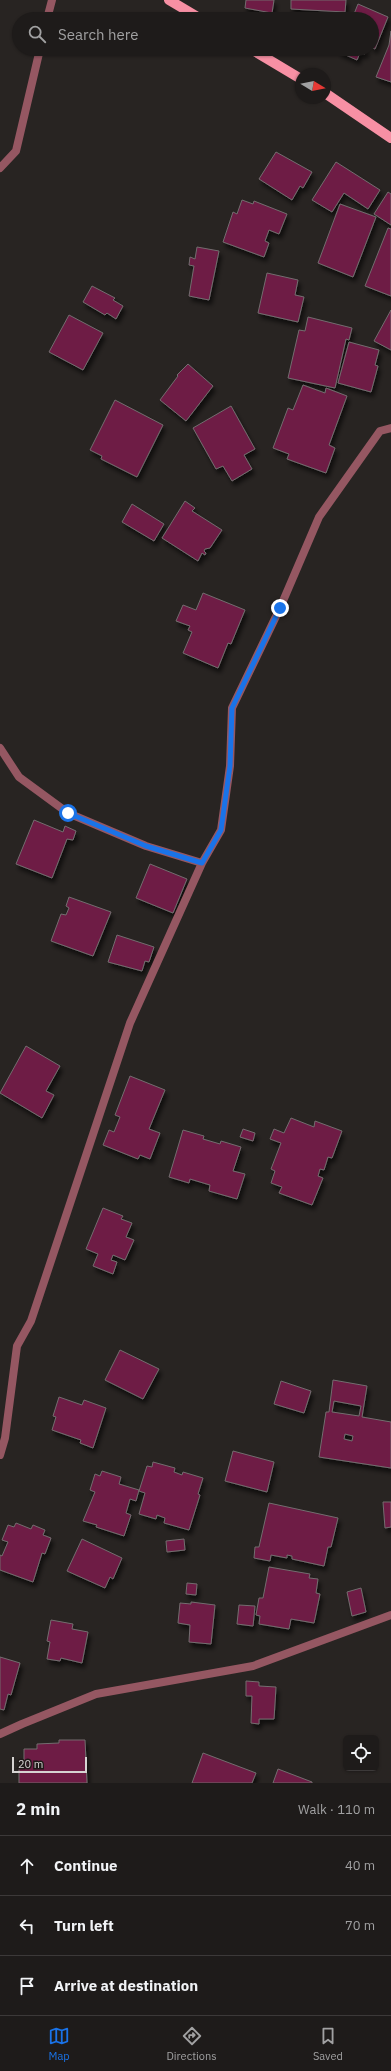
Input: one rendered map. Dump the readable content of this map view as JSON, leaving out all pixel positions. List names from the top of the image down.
{
  "scale_bar": "20 m",
  "north": "right",
  "page": {
    "search": "Search here",
    "scale": "20 m",
    "heading": ["2 min", "Walk · 110 m"],
    "list": [
      ["Continue", "40 m"],
      ["Turn left", "70 m"],
      "Arrive at destination"
    ],
    "nav": ["Map", "Directions", "Saved"]
  }
}
